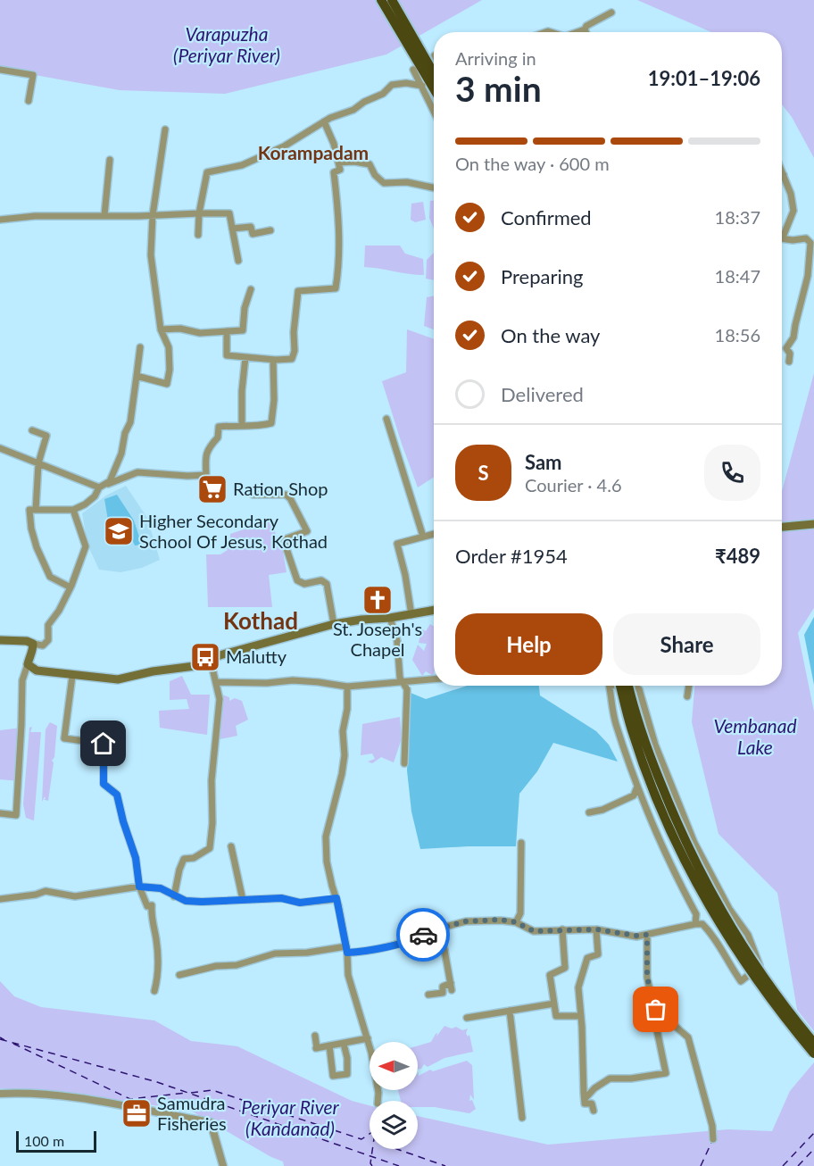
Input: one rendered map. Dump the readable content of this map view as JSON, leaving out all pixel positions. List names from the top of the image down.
{
  "districts": ["Korampadam", "Kothad"],
  "water": ["Varapuzha (Periyar River)", "Vembanad Lake", "Periyar River (Kandanad)"],
  "places": {
    "supermarket": ["Ration Shop"],
    "school or university": ["Higher Secondary School Of Jesus, Kothad"],
    "church": ["St. Joseph's Chapel"],
    "bus stop": ["Malutty"],
    "office": ["Samudra Fisheries"]
  },
  "scale_bar": "100 m",
  "north": "left",
  "page": {
    "heading": ["3 min", "Arriving in", "19:01–19:06"],
    "panel": [
      "Sam",
      "Courier · 4.6",
      "Order #1954",
      "₹489"
    ],
    "bar": "On the way · 600 m",
    "list": [
      ["Confirmed", "18:37"],
      ["Preparing", "18:47"],
      ["On the way", "18:56"],
      "Delivered"
    ],
    "round": "S",
    "buttons": ["Help", "Share"],
    "scale": "100 m"
  }
}
